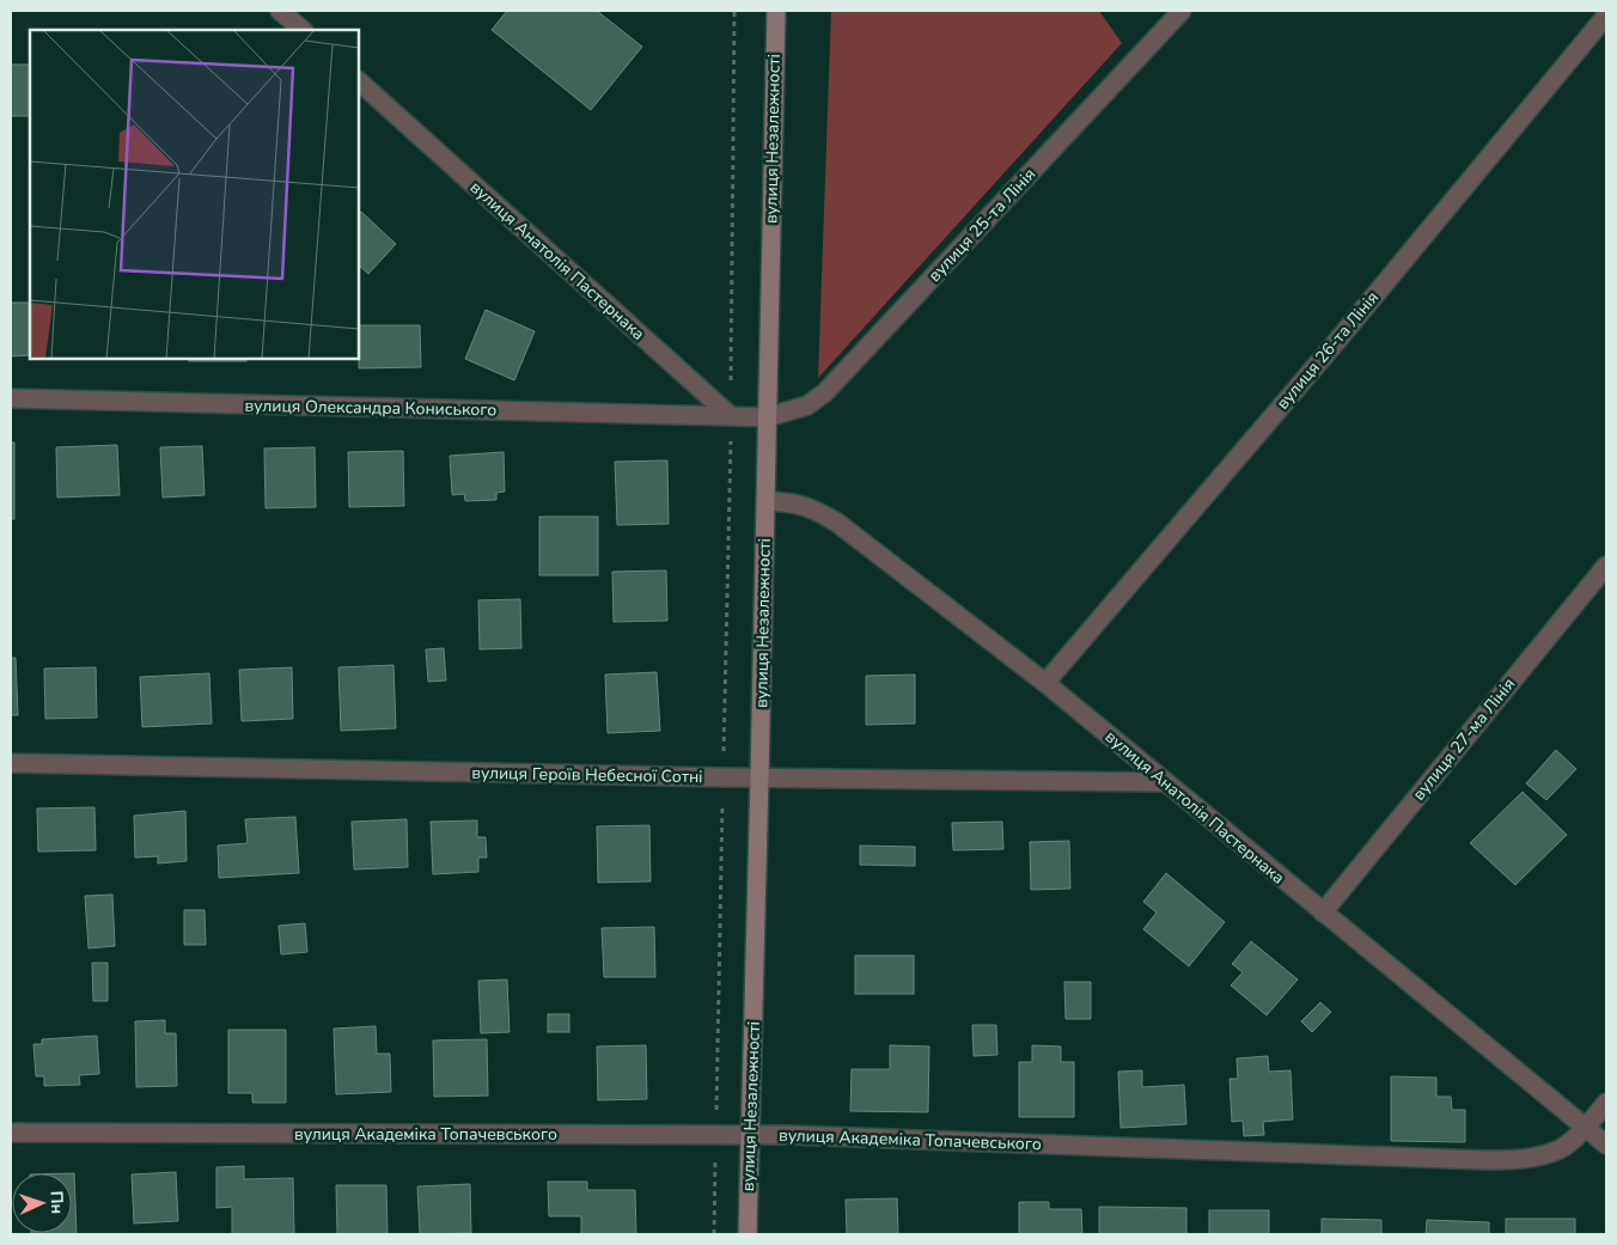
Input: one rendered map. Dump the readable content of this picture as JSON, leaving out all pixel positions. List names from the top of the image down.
{
  "streets": {
    "main road": ["вулиця Незалежності"],
    "street": [
      "вулиця 25-та Лінія",
      "вулиця Анатолія Пастернака",
      "вулиця 26-та Лінія",
      "вулиця Олександра Кониського",
      "вулиця 27-ма Лінія",
      "вулиця Героїв Небесної Сотні",
      "вулиця Академіка Топачевського"
    ]
  },
  "crossings": [
    ["вулиця Незалежності", "вулиця 25-та Лінія"],
    ["вулиця Незалежності", "вулиця Анатолія Пастернака"],
    ["вулиця Незалежності", "вулиця Героїв Небесної Сотні"],
    ["вулиця Незалежності", "вулиця Академіка Топачевського"],
    ["вулиця Анатолія Пастернака", "вулиця 26-та Лінія"],
    ["вулиця Анатолія Пастернака", "вулиця Олександра Кониського"],
    ["вулиця Анатолія Пастернака", "вулиця 27-ма Лінія"],
    ["вулиця Анатолія Пастернака", "вулиця Героїв Небесної Сотні"],
    ["вулиця Анатолія Пастернака", "вулиця Академіка Топачевського"]
  ],
  "north": "right"
}
